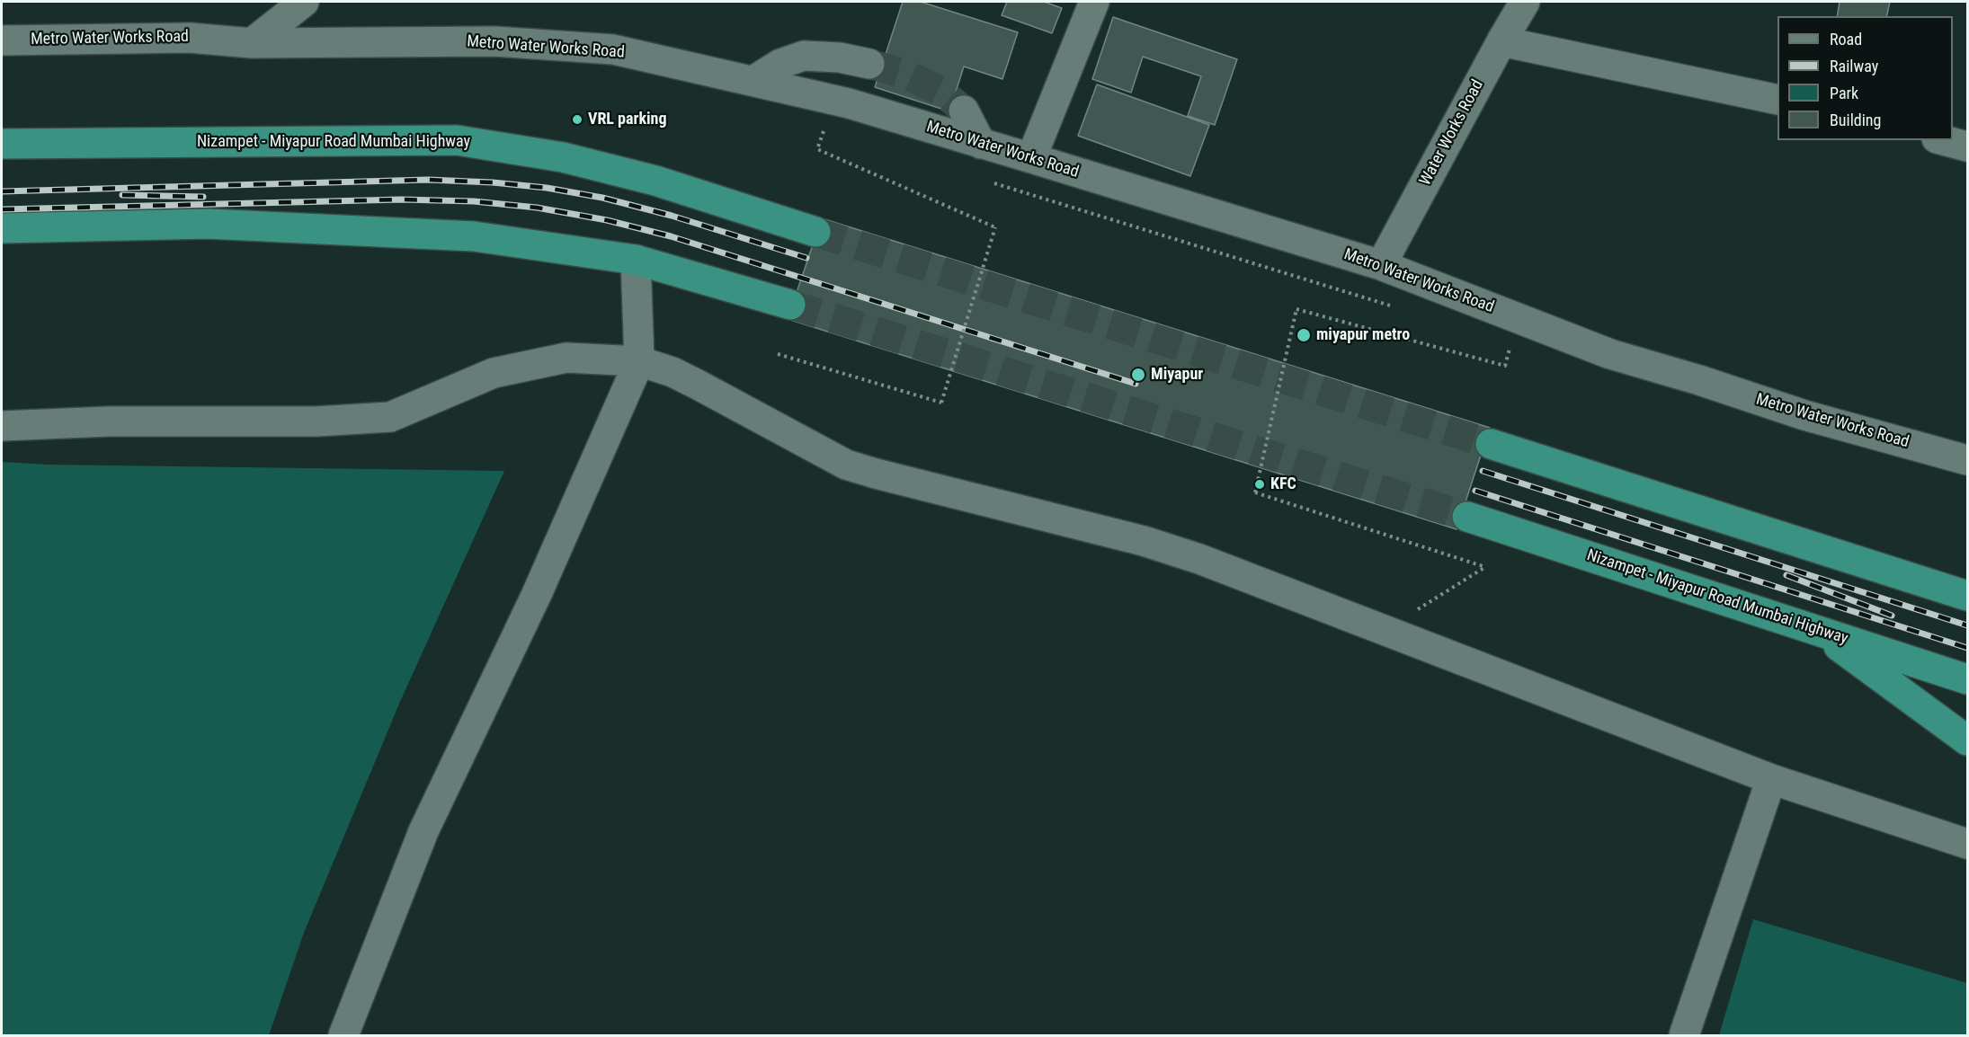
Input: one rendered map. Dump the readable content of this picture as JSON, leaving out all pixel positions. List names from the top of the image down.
{
  "streets": {
    "highway": ["Nizampet - Miyapur Road Mumbai Highway"],
    "street": ["Metro Water Works Road", "Water Works Road"]
  },
  "crossings": [
    ["Metro Water Works Road", "Water Works Road"]
  ],
  "places": [
    "VRL parking",
    "miyapur metro",
    "Miyapur",
    "KFC"
  ],
  "legend": [
    "Road",
    "Railway",
    "Park",
    "Building"
  ]
}
